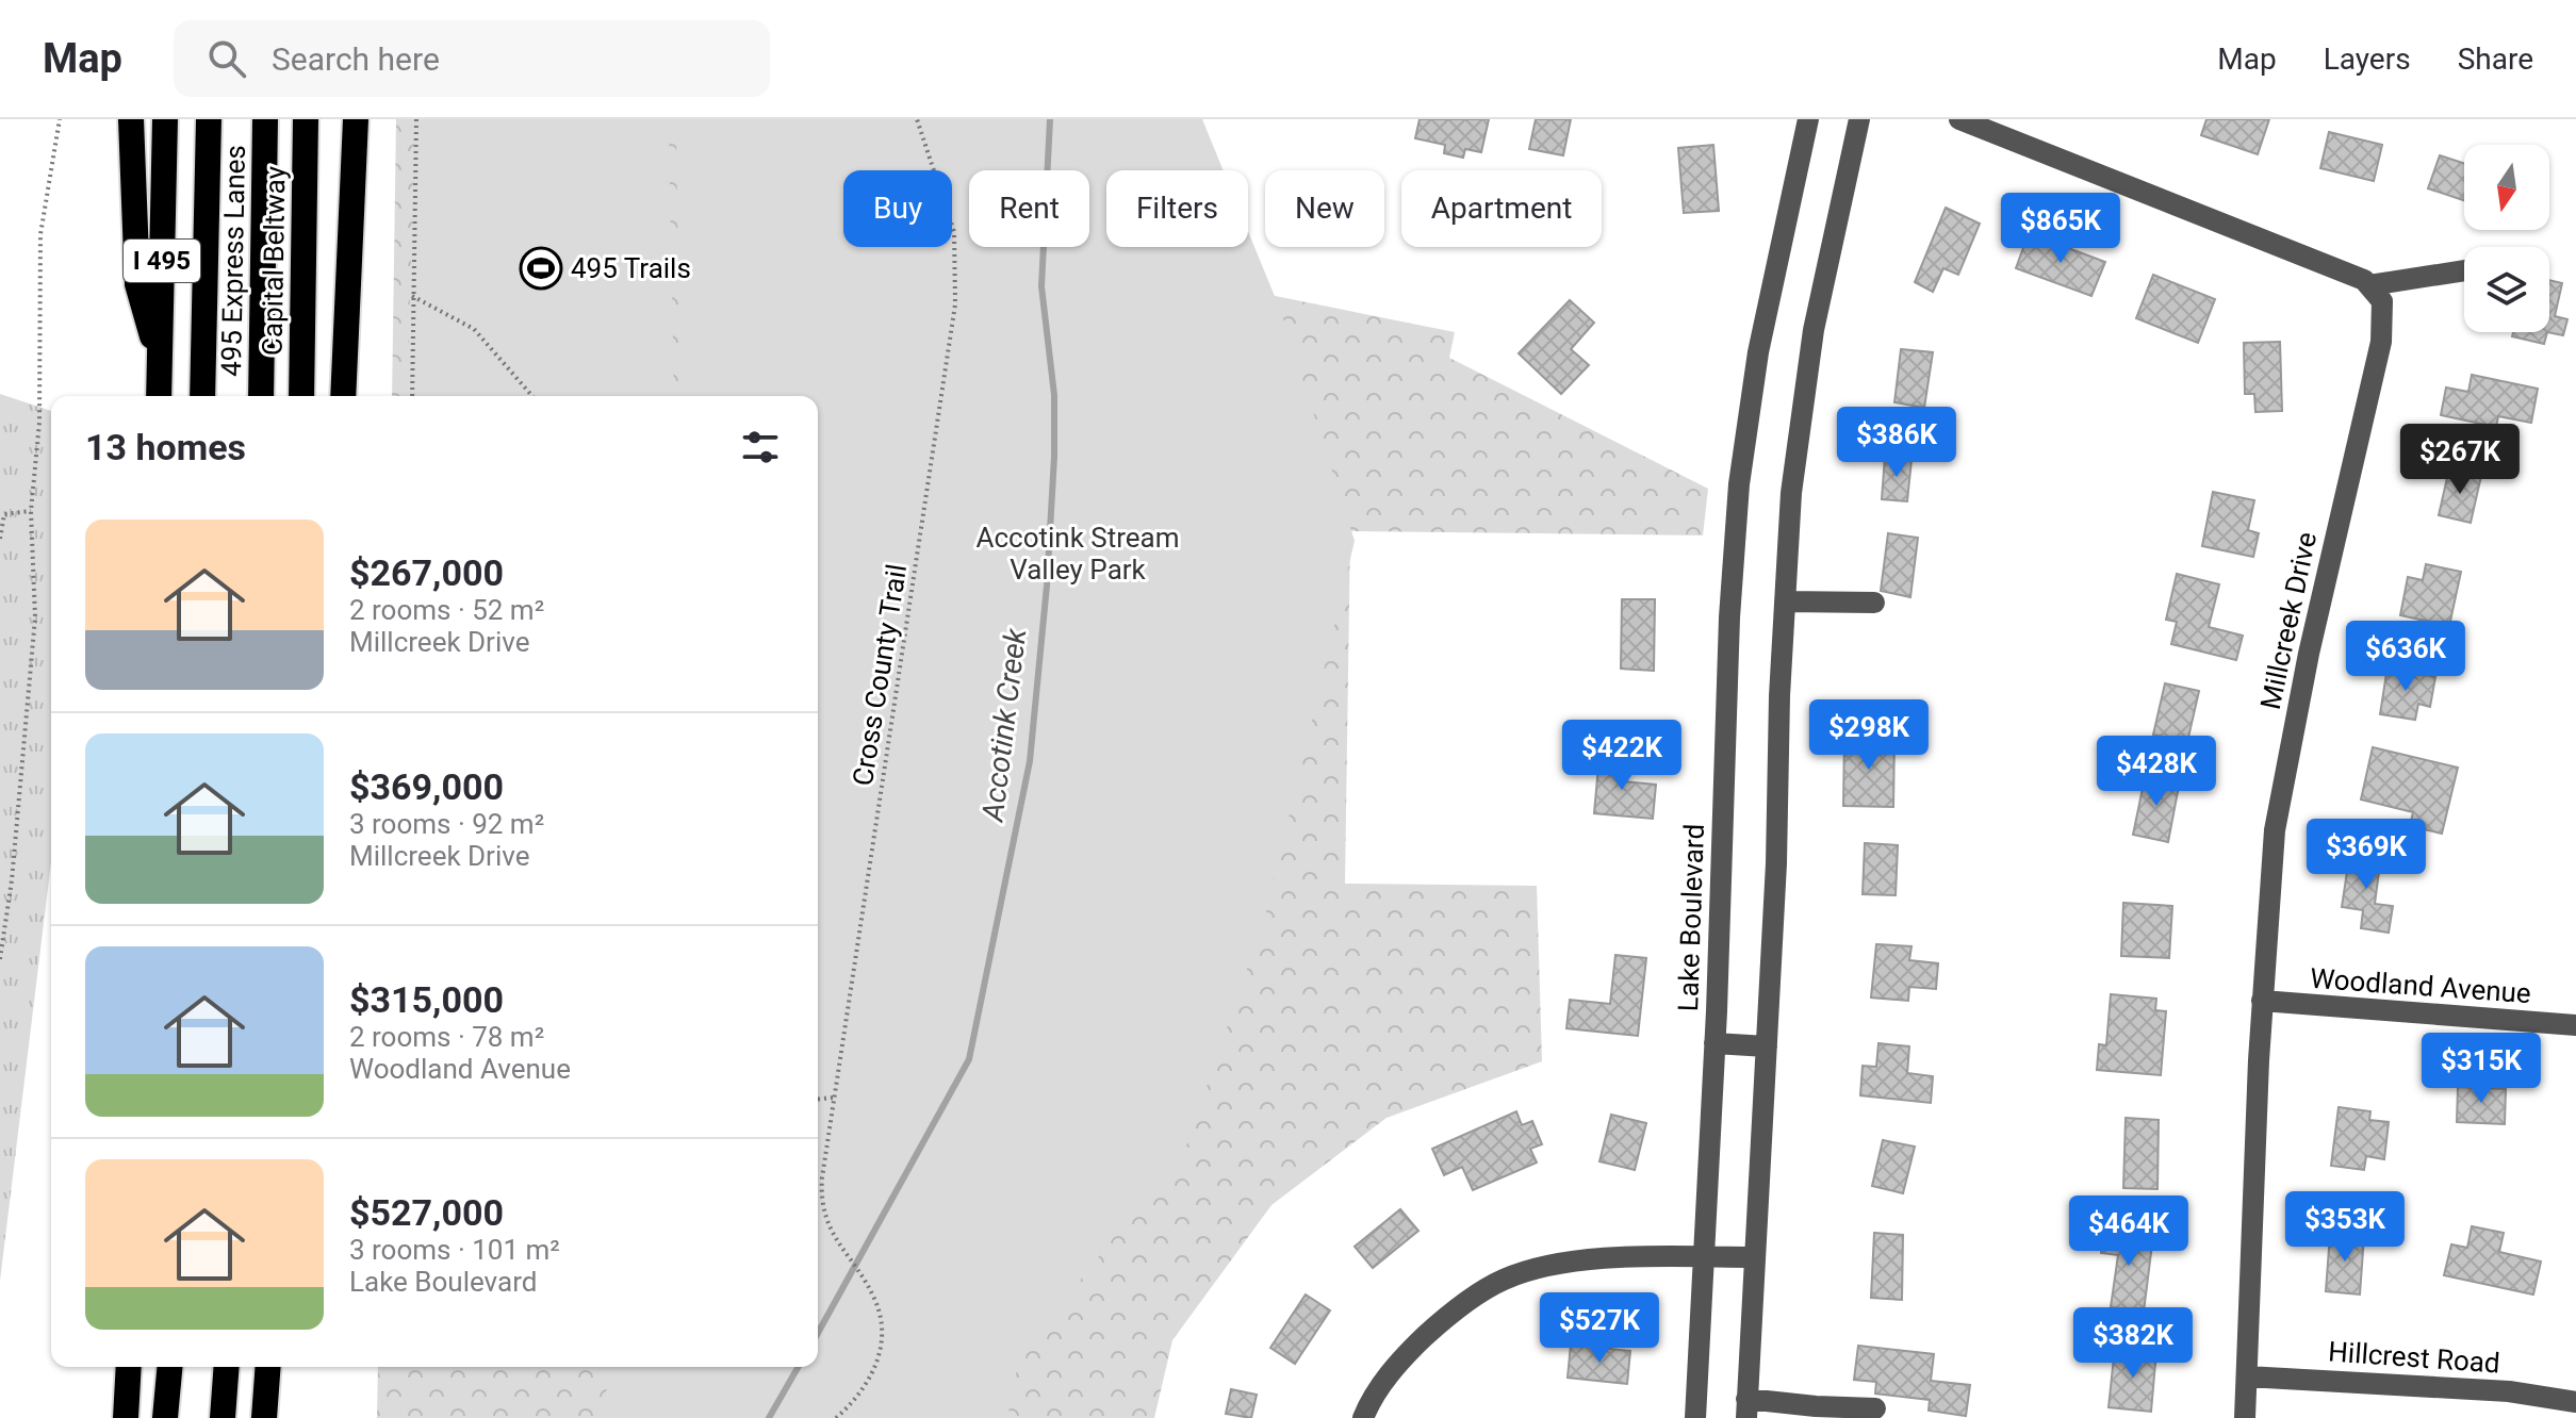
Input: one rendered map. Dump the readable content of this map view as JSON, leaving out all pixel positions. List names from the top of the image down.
{
  "streets": {
    "highway": ["I 495", "495 Express Lanes", "Capital Beltway"],
    "street": [
      "Millcreek Drive",
      "Lake Boulevard",
      "Woodland Avenue",
      "Hillcrest Road"
    ],
    "path": ["Cross County Trail"]
  },
  "crossings": [
    ["Millcreek Drive", "Woodland Avenue"],
    ["Millcreek Drive", "Hillcrest Road"]
  ],
  "water": ["Accotink Creek"],
  "parks": ["Accotink Stream Valley Park"],
  "places": {
    "sports": ["495 Trails"]
  },
  "north": "bottom",
  "page": {
    "header": "Map",
    "search": "Search here",
    "nav": ["Map", "Layers", "Share"],
    "chip": [
      "Buy",
      "Rent",
      "Filters",
      "New",
      "Apartment"
    ],
    "price": [
      "$865K",
      "$386K",
      "$267K",
      "$636K",
      "$298K",
      "$422K",
      "$428K",
      "$369K",
      "$315K",
      "$353K",
      "$464K",
      "$527K",
      "$382K"
    ],
    "heading": "13 homes",
    "list": [
      {
        "name": "$267,000",
        "note": "2 rooms · 52 m² · Millcreek Drive"
      },
      {
        "name": "$369,000",
        "note": "3 rooms · 92 m² · Millcreek Drive"
      },
      {
        "name": "$315,000",
        "note": "2 rooms · 78 m² · Woodland Avenue"
      },
      {
        "name": "$527,000",
        "note": "3 rooms · 101 m² · Lake Boulevard"
      }
    ]
  }
}
